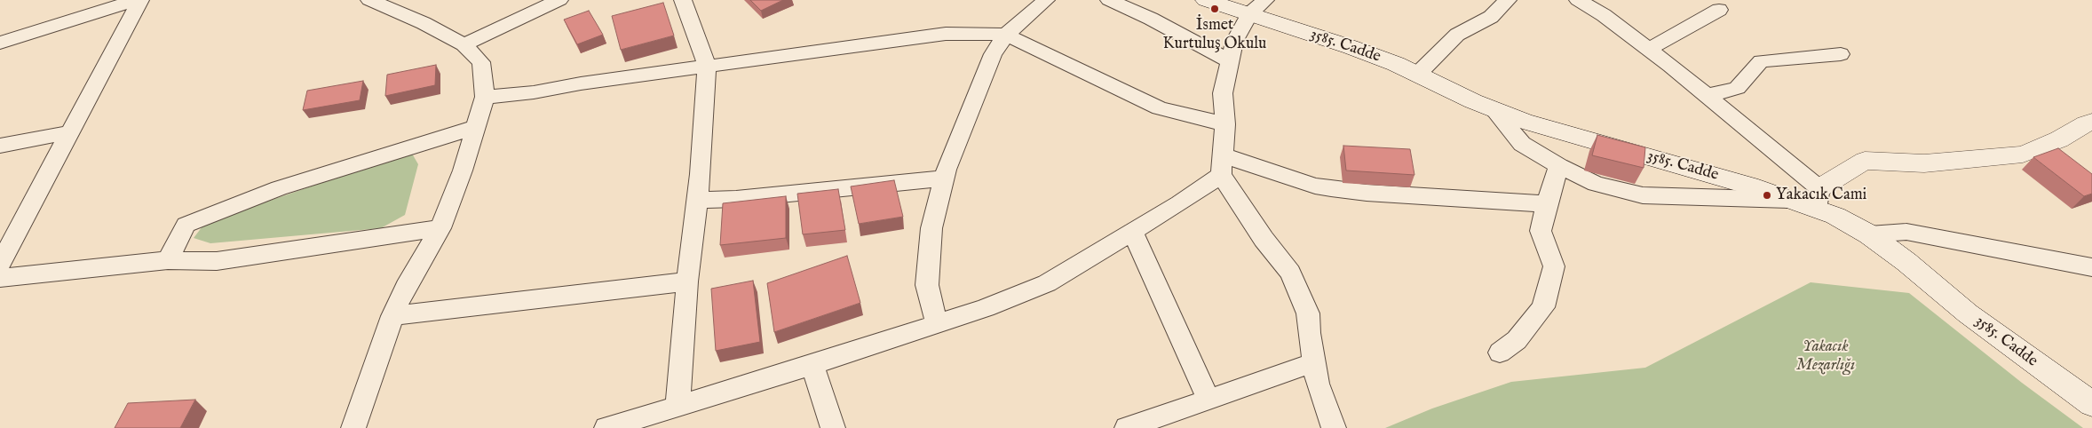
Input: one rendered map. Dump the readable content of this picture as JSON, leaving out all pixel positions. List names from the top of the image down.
{
  "streets": {
    "main road": ["3585. Cadde"]
  },
  "parks": ["Yakacık Mezarlığı"],
  "places": ["İsmet Kurtuluş Okulu", "Yakacık Cami"]
}
